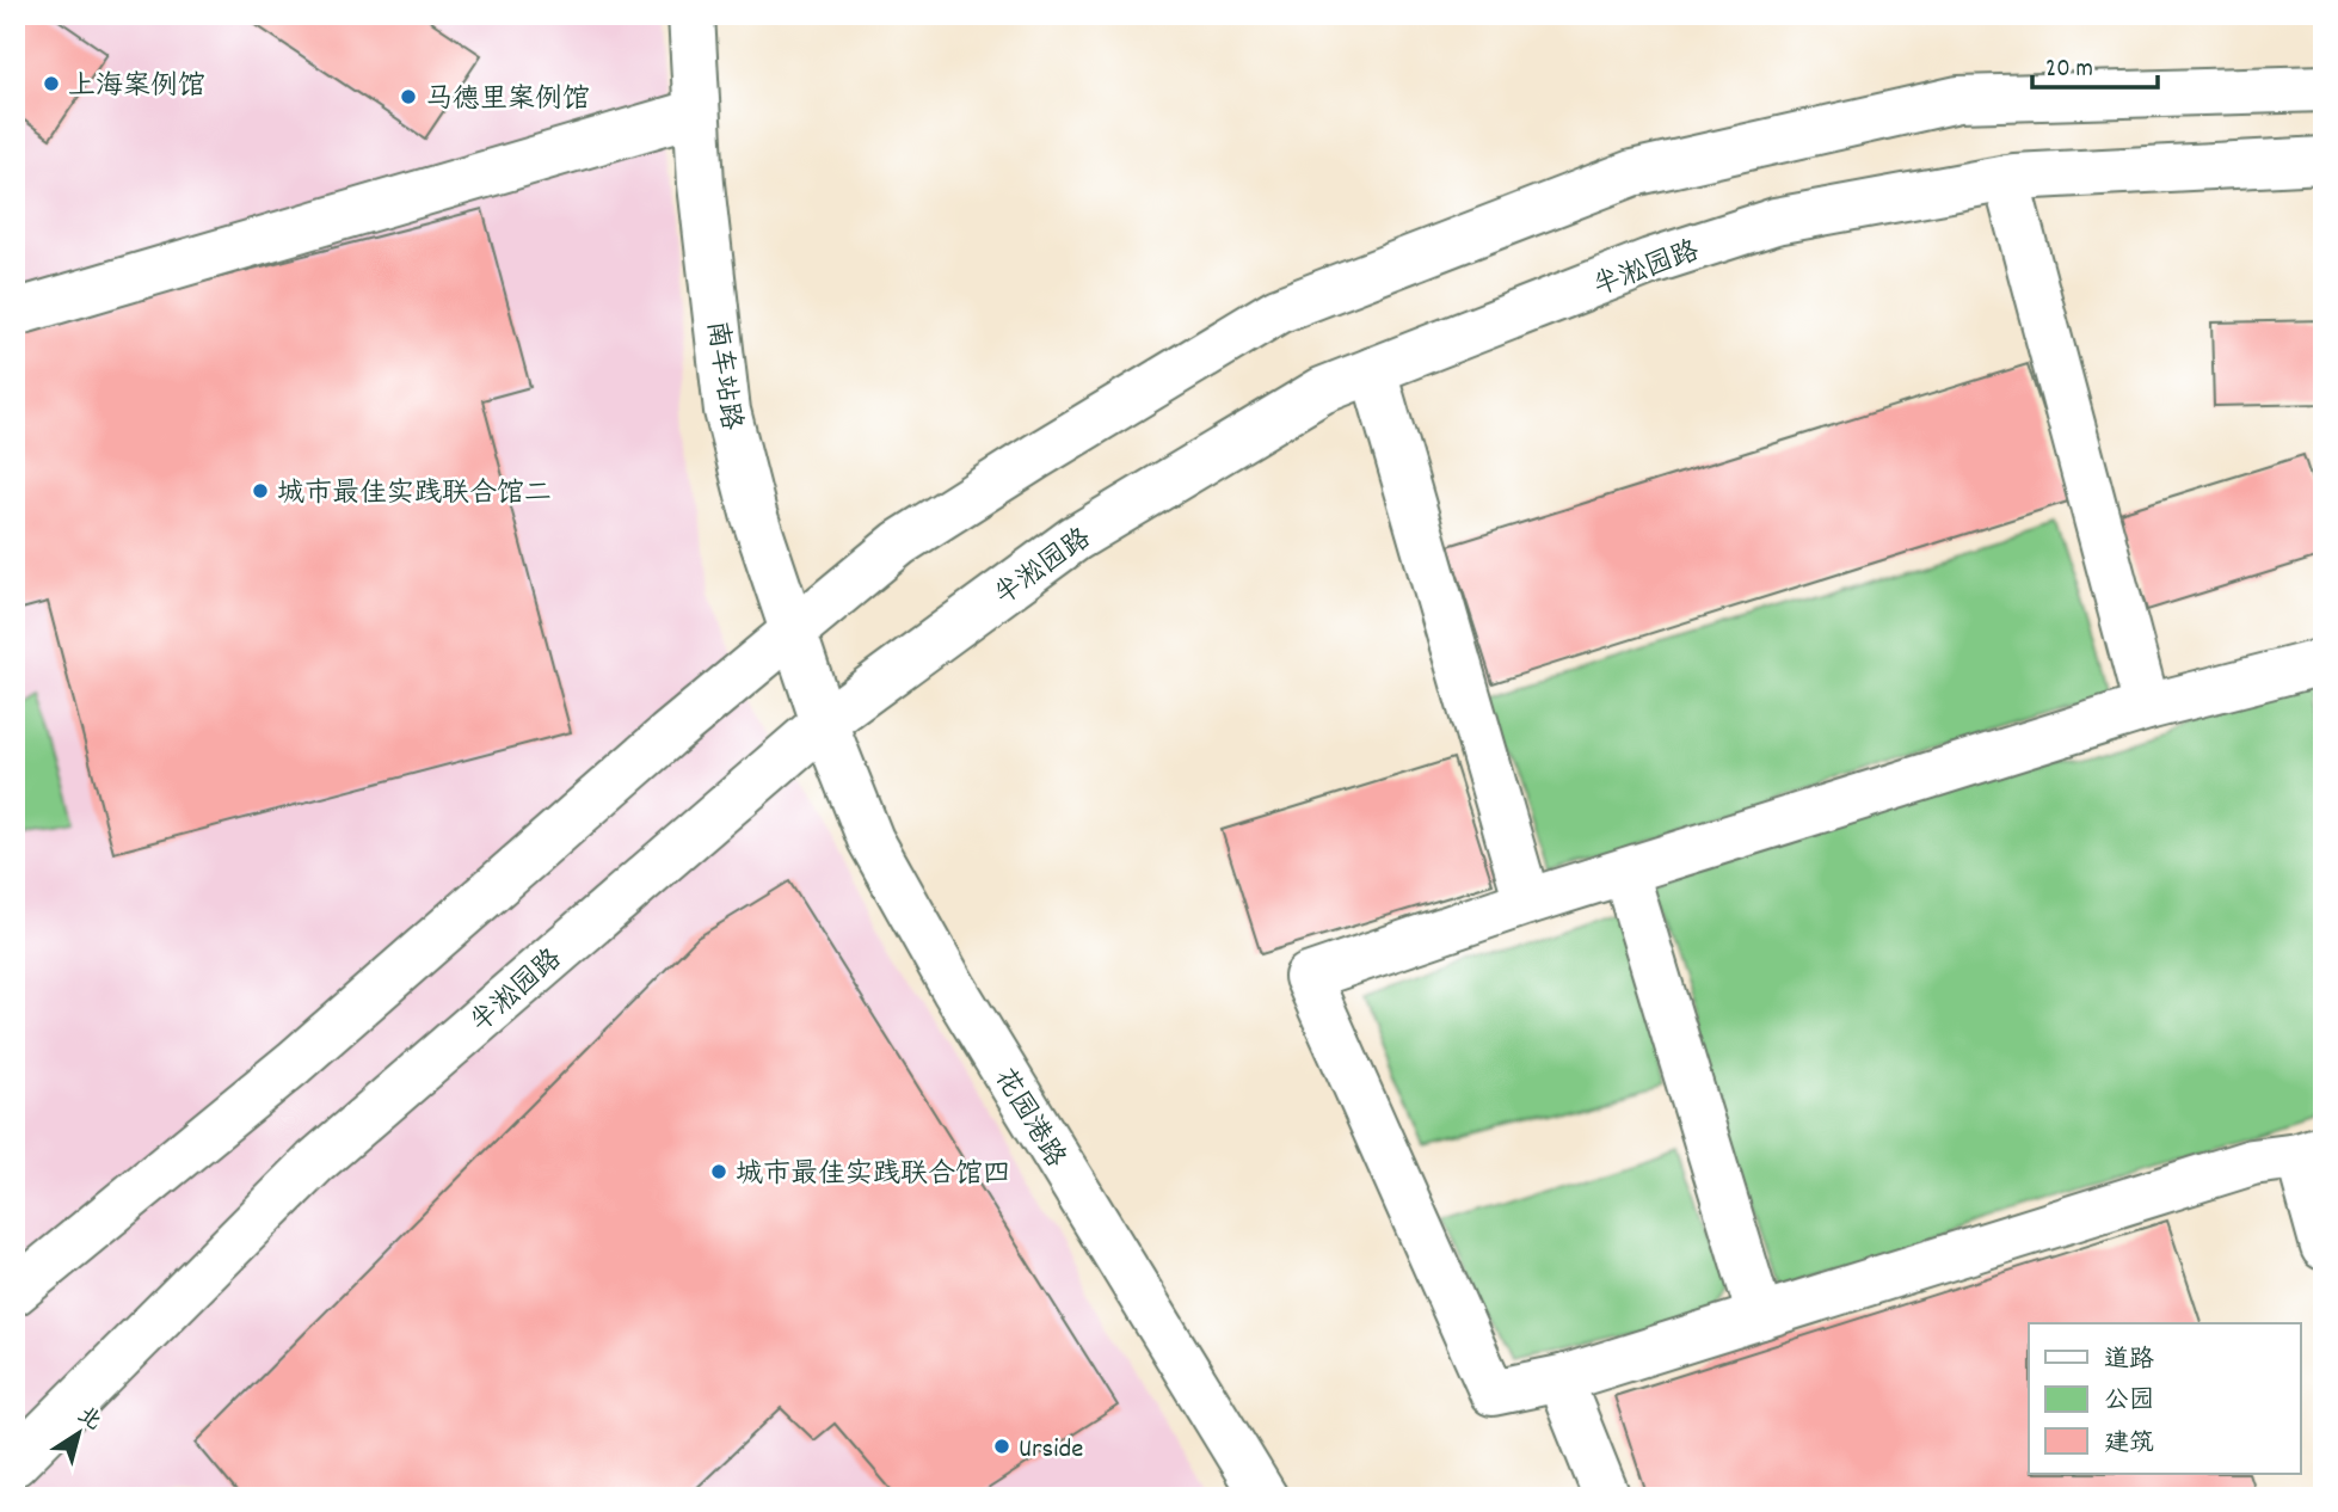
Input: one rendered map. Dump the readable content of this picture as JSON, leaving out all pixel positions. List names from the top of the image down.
{
  "streets": {
    "main road": ["半淞园路", "南车站路", "花园港路"]
  },
  "crossings": [
    ["半淞园路", "南车站路"],
    ["半淞园路", "花园港路"],
    ["南车站路", "花园港路"]
  ],
  "places": [
    "上海案例馆",
    "马德里案例馆",
    "城市最佳实践联合馆二",
    "城市最佳实践联合馆四",
    "Urside"
  ],
  "legend": ["道路", "公园", "建筑"],
  "scale_bar": "20 m",
  "north": "top right"
}
